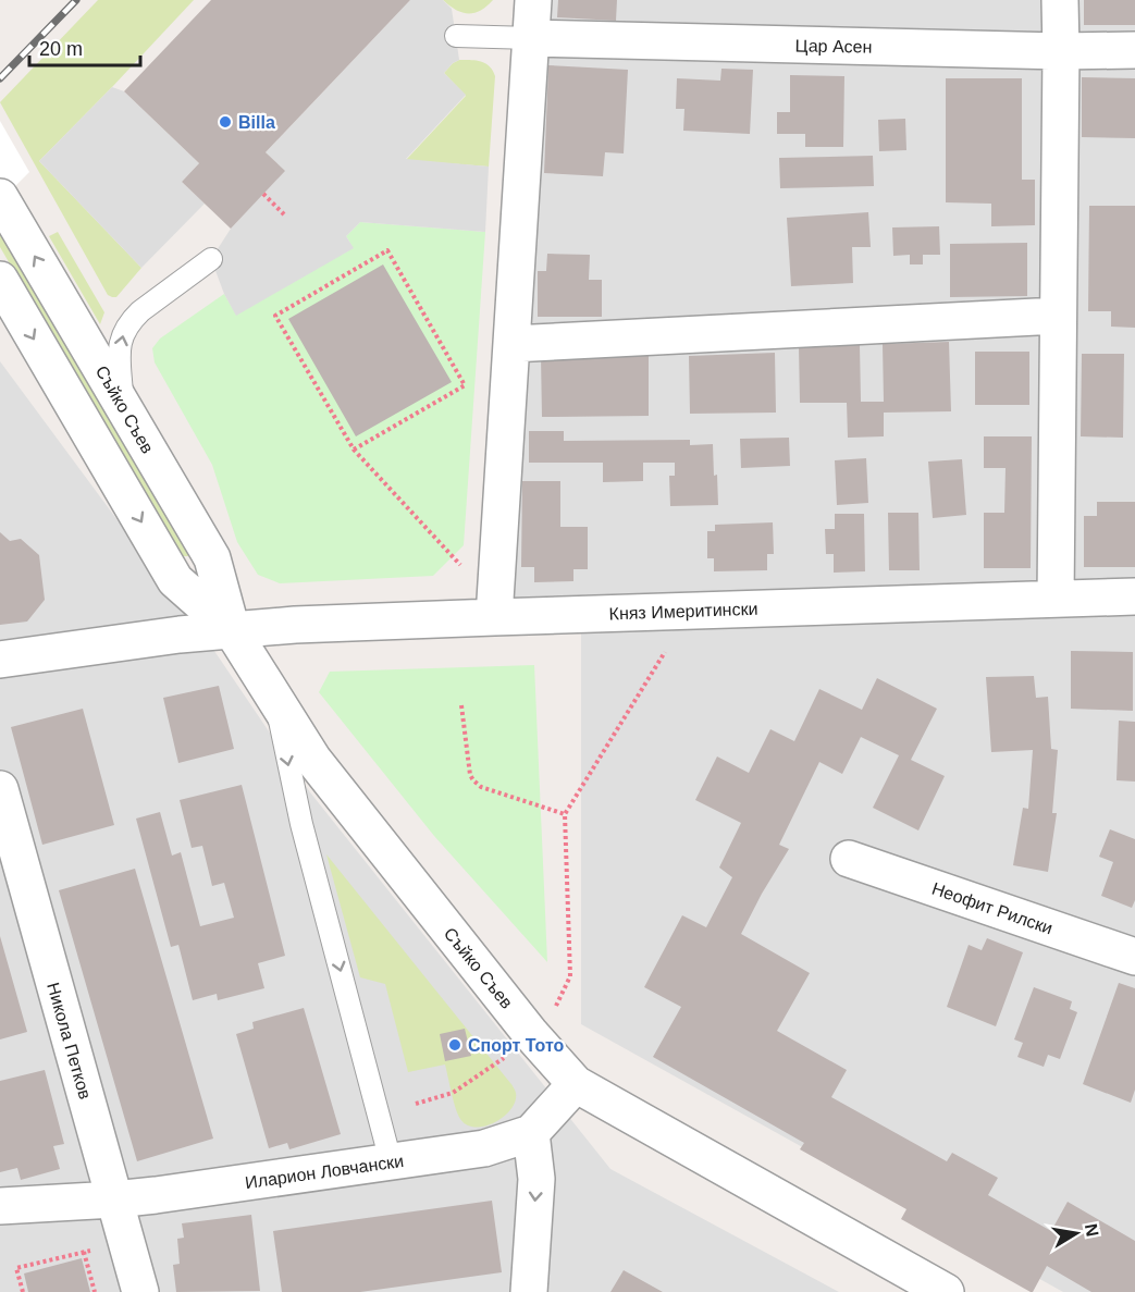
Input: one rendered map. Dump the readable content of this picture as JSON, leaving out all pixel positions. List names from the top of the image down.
{
  "streets": {
    "street": [
      "Цар Асен",
      "Съйко Съев",
      "Княз Имеритински",
      "Неофит Рилски",
      "Никола Петков",
      "Иларион Ловчански"
    ]
  },
  "crossings": [
    ["Съйко Съев", "Княз Имеритински"],
    ["Никола Петков", "Иларион Ловчански"]
  ],
  "places": ["Billa", "Спорт Тото"],
  "scale_bar": "20 m",
  "north": "right"
}
